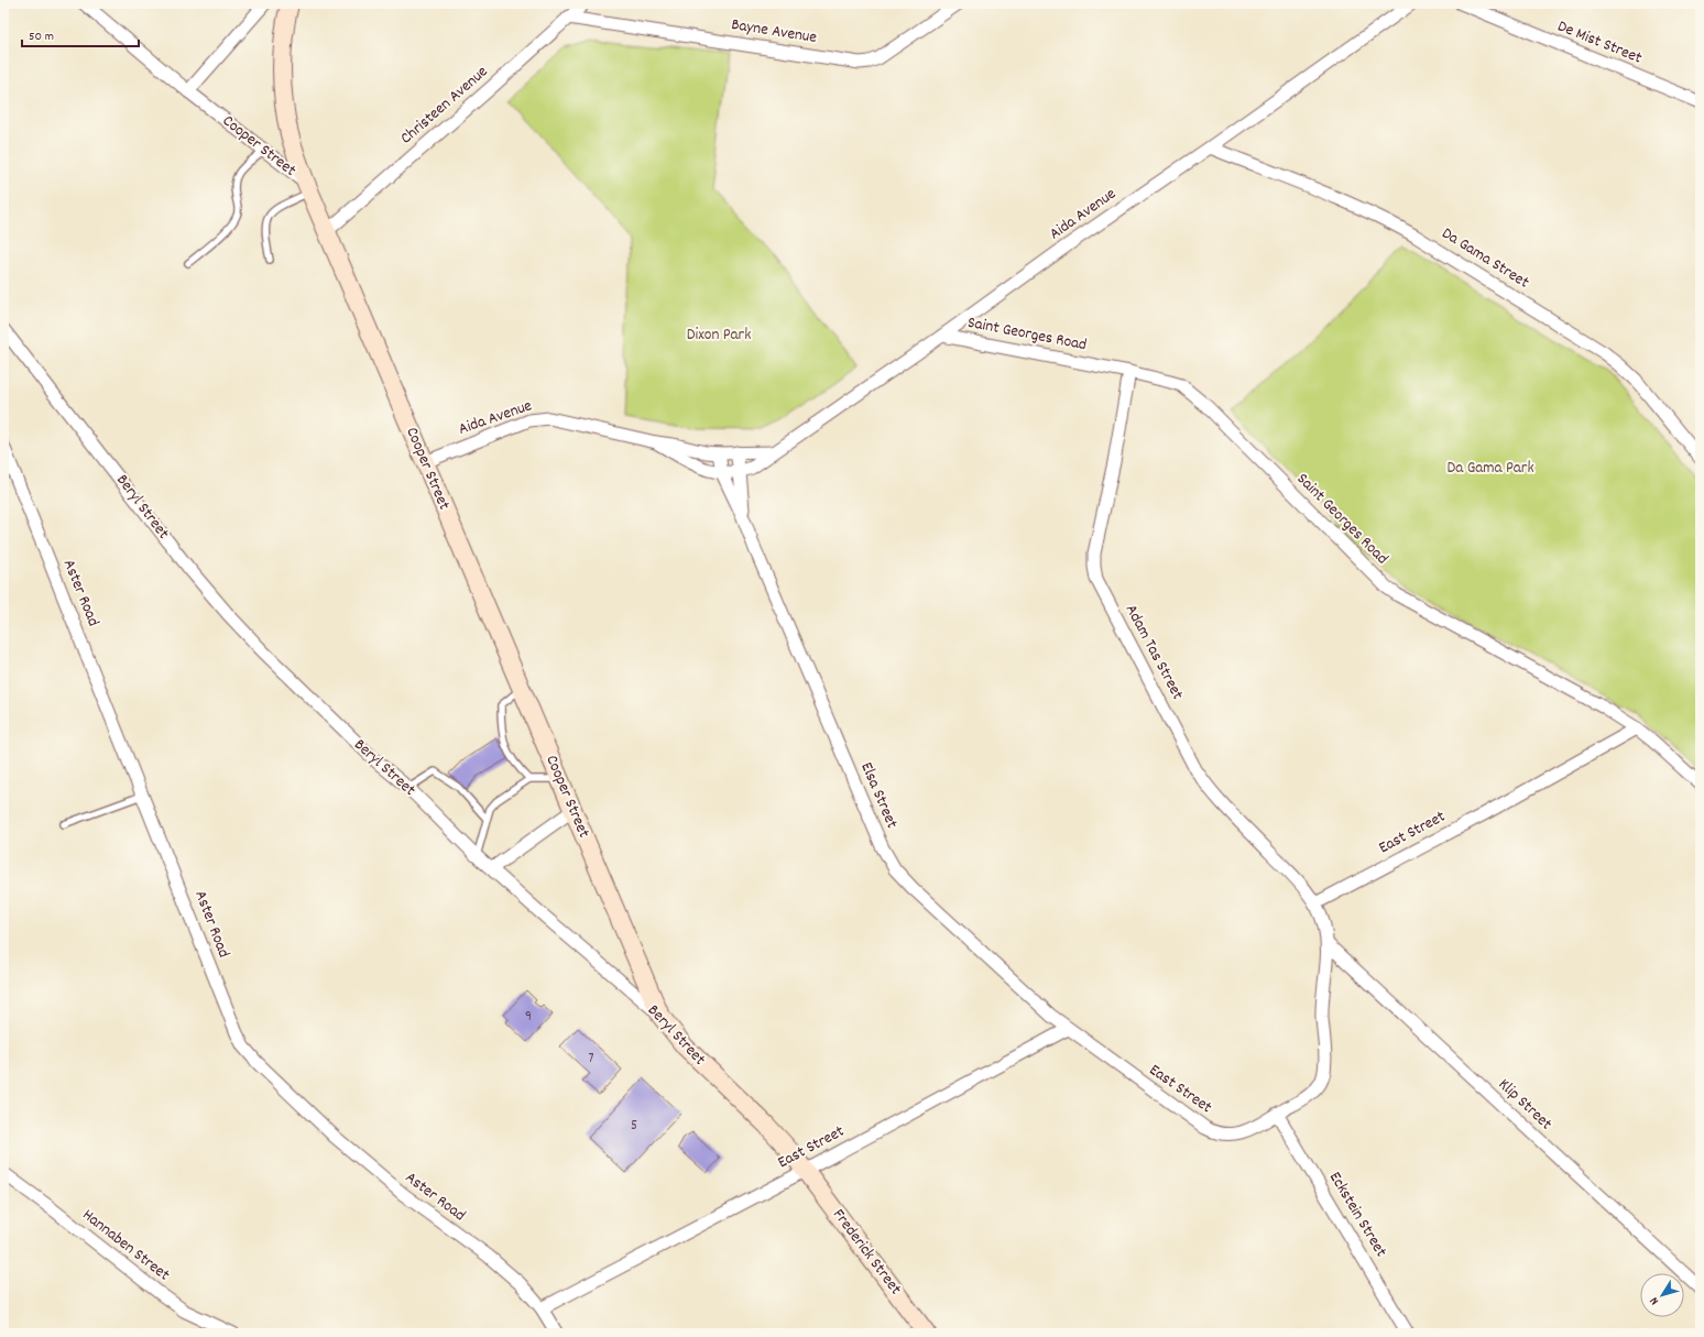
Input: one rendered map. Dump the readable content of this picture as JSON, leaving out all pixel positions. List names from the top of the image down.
{
  "streets": {
    "main road": ["Cooper Street", "Beryl Street", "Frederick Street"],
    "street": [
      "Bayne Avenue",
      "De Mist Street",
      "Christeen Avenue",
      "Aida Avenue",
      "Da Gama Street",
      "Saint Georges Road",
      "Aster Road",
      "Adam Tas Street",
      "Elsa Street",
      "East Street",
      "Klip Street",
      "Eckstein Street",
      "Hannaben Street"
    ]
  },
  "crossings": [
    ["Bayne Avenue", "Christeen Avenue"],
    ["Christeen Avenue", "Cooper Street"],
    ["Cooper Street", "Aida Avenue"],
    ["Cooper Street", "Beryl Street"],
    ["Aida Avenue", "Da Gama Street"],
    ["Aida Avenue", "Saint Georges Road"],
    ["Aida Avenue", "Elsa Street"],
    ["Saint Georges Road", "Adam Tas Street"],
    ["Saint Georges Road", "East Street"],
    ["Beryl Street", "East Street"],
    ["Beryl Street", "Frederick Street"],
    ["Aster Road", "East Street"],
    ["Adam Tas Street", "East Street"],
    ["Elsa Street", "East Street"],
    ["East Street", "Klip Street"],
    ["East Street", "Eckstein Street"],
    ["East Street", "Frederick Street"]
  ],
  "parks": ["Dixon Park", "Da Gama Park"],
  "house_numbers": ["9", "7", "5"],
  "scale_bar": "50 m",
  "north": "bottom left"
}
